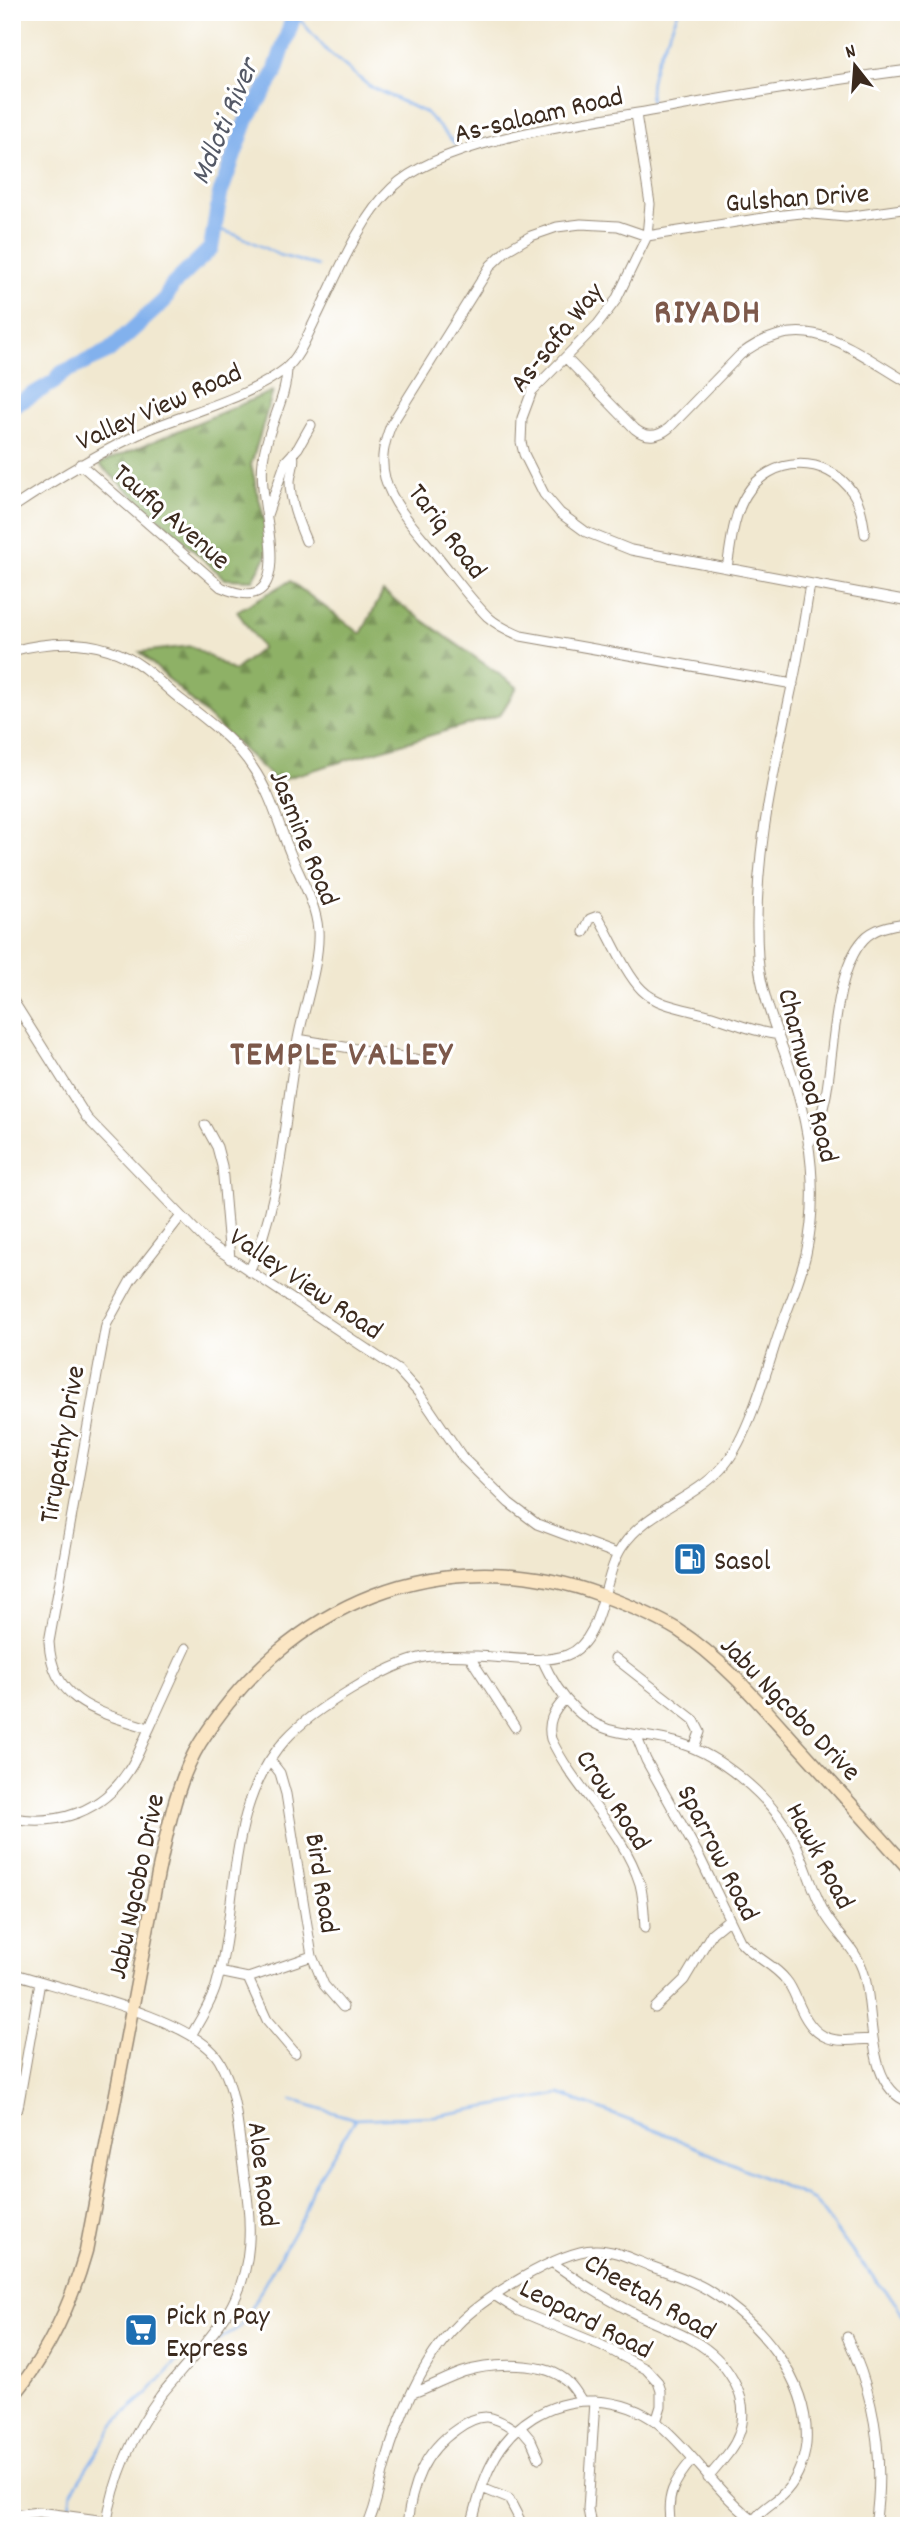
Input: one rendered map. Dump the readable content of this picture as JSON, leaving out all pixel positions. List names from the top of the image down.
{
  "streets": {
    "main road": ["Jabu Ngcobo Drive"],
    "street": [
      "As-salaam Road",
      "Gulshan Drive",
      "As-safa Way",
      "Valley View Road",
      "Taufiq Avenue",
      "Tariq Road",
      "Jasmine Road",
      "Charnwood Road",
      "Tirupathy Drive",
      "Crow Road",
      "Sparrow Road",
      "Hawk Road",
      "Bird Road",
      "Aloe Road",
      "Cheetah Road",
      "Leopard Road"
    ]
  },
  "crossings": [
    ["As-salaam Road", "As-safa Way"],
    ["As-salaam Road", "Valley View Road"],
    ["As-salaam Road", "Taufiq Avenue"],
    ["Gulshan Drive", "As-safa Way"],
    ["Gulshan Drive", "Tariq Road"],
    ["As-safa Way", "Tariq Road"],
    ["As-safa Way", "Charnwood Road"],
    ["Valley View Road", "Taufiq Avenue"],
    ["Valley View Road", "Jasmine Road"],
    ["Valley View Road", "Charnwood Road"],
    ["Valley View Road", "Tirupathy Drive"],
    ["Tariq Road", "Charnwood Road"],
    ["Charnwood Road", "Jabu Ngcobo Drive"],
    ["Charnwood Road", "Hawk Road"],
    ["Charnwood Road", "Bird Road"],
    ["Charnwood Road", "Aloe Road"],
    ["Jabu Ngcobo Drive", "Aloe Road"],
    ["Crow Road", "Hawk Road"],
    ["Sparrow Road", "Hawk Road"]
  ],
  "districts": ["RIYADH", "TEMPLE VALLEY"],
  "water": ["Mdloti River"],
  "places": {
    "fuel station": ["Sasol"],
    "supermarket": ["Pick n Pay Express"]
  },
  "north": "top"
}
